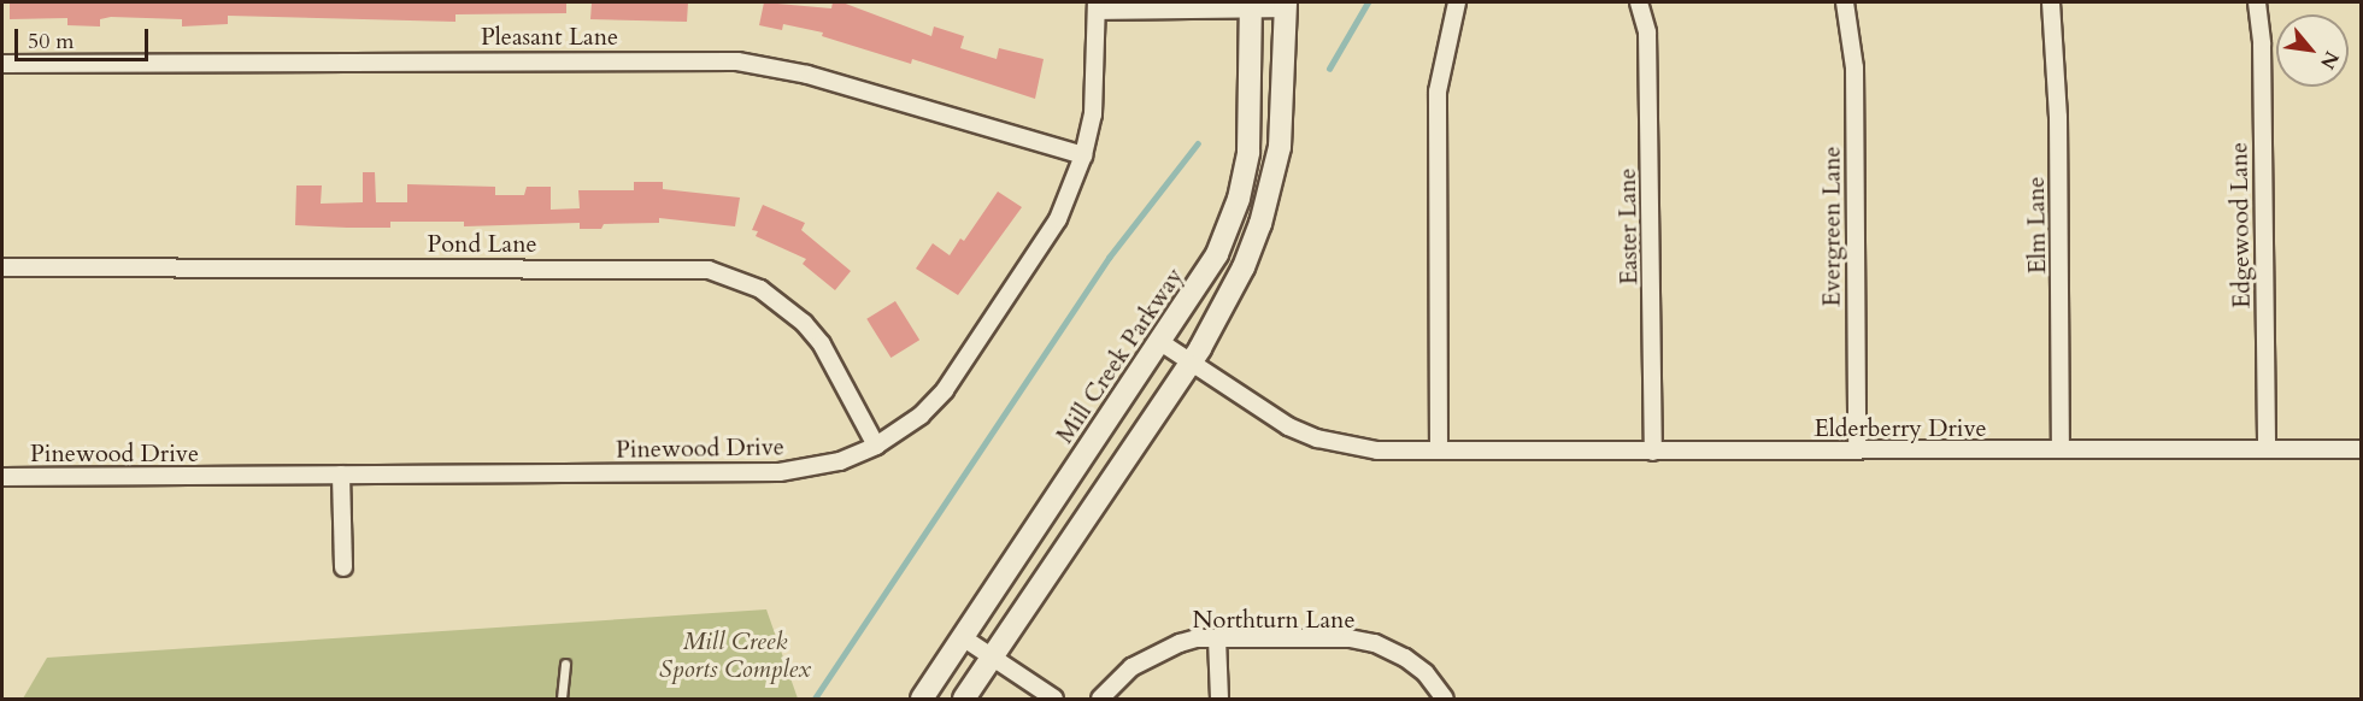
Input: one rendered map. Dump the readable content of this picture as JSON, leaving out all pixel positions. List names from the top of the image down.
{
  "streets": {
    "main road": ["Mill Creek Parkway"],
    "street": [
      "Pleasant Lane",
      "Elm Lane",
      "Edgewood Lane",
      "Easter Lane",
      "Evergreen Lane",
      "Pond Lane",
      "Elderberry Drive",
      "Pinewood Drive",
      "Northturn Lane"
    ]
  },
  "crossings": [
    ["Pleasant Lane", "Pinewood Drive"],
    ["Elm Lane", "Elderberry Drive"],
    ["Edgewood Lane", "Elderberry Drive"],
    ["Easter Lane", "Elderberry Drive"],
    ["Evergreen Lane", "Elderberry Drive"],
    ["Pond Lane", "Pinewood Drive"],
    ["Mill Creek Parkway", "Elderberry Drive"]
  ],
  "parks": ["Mill Creek Sports Complex"],
  "scale_bar": "50 m",
  "north": "bottom right"
}
